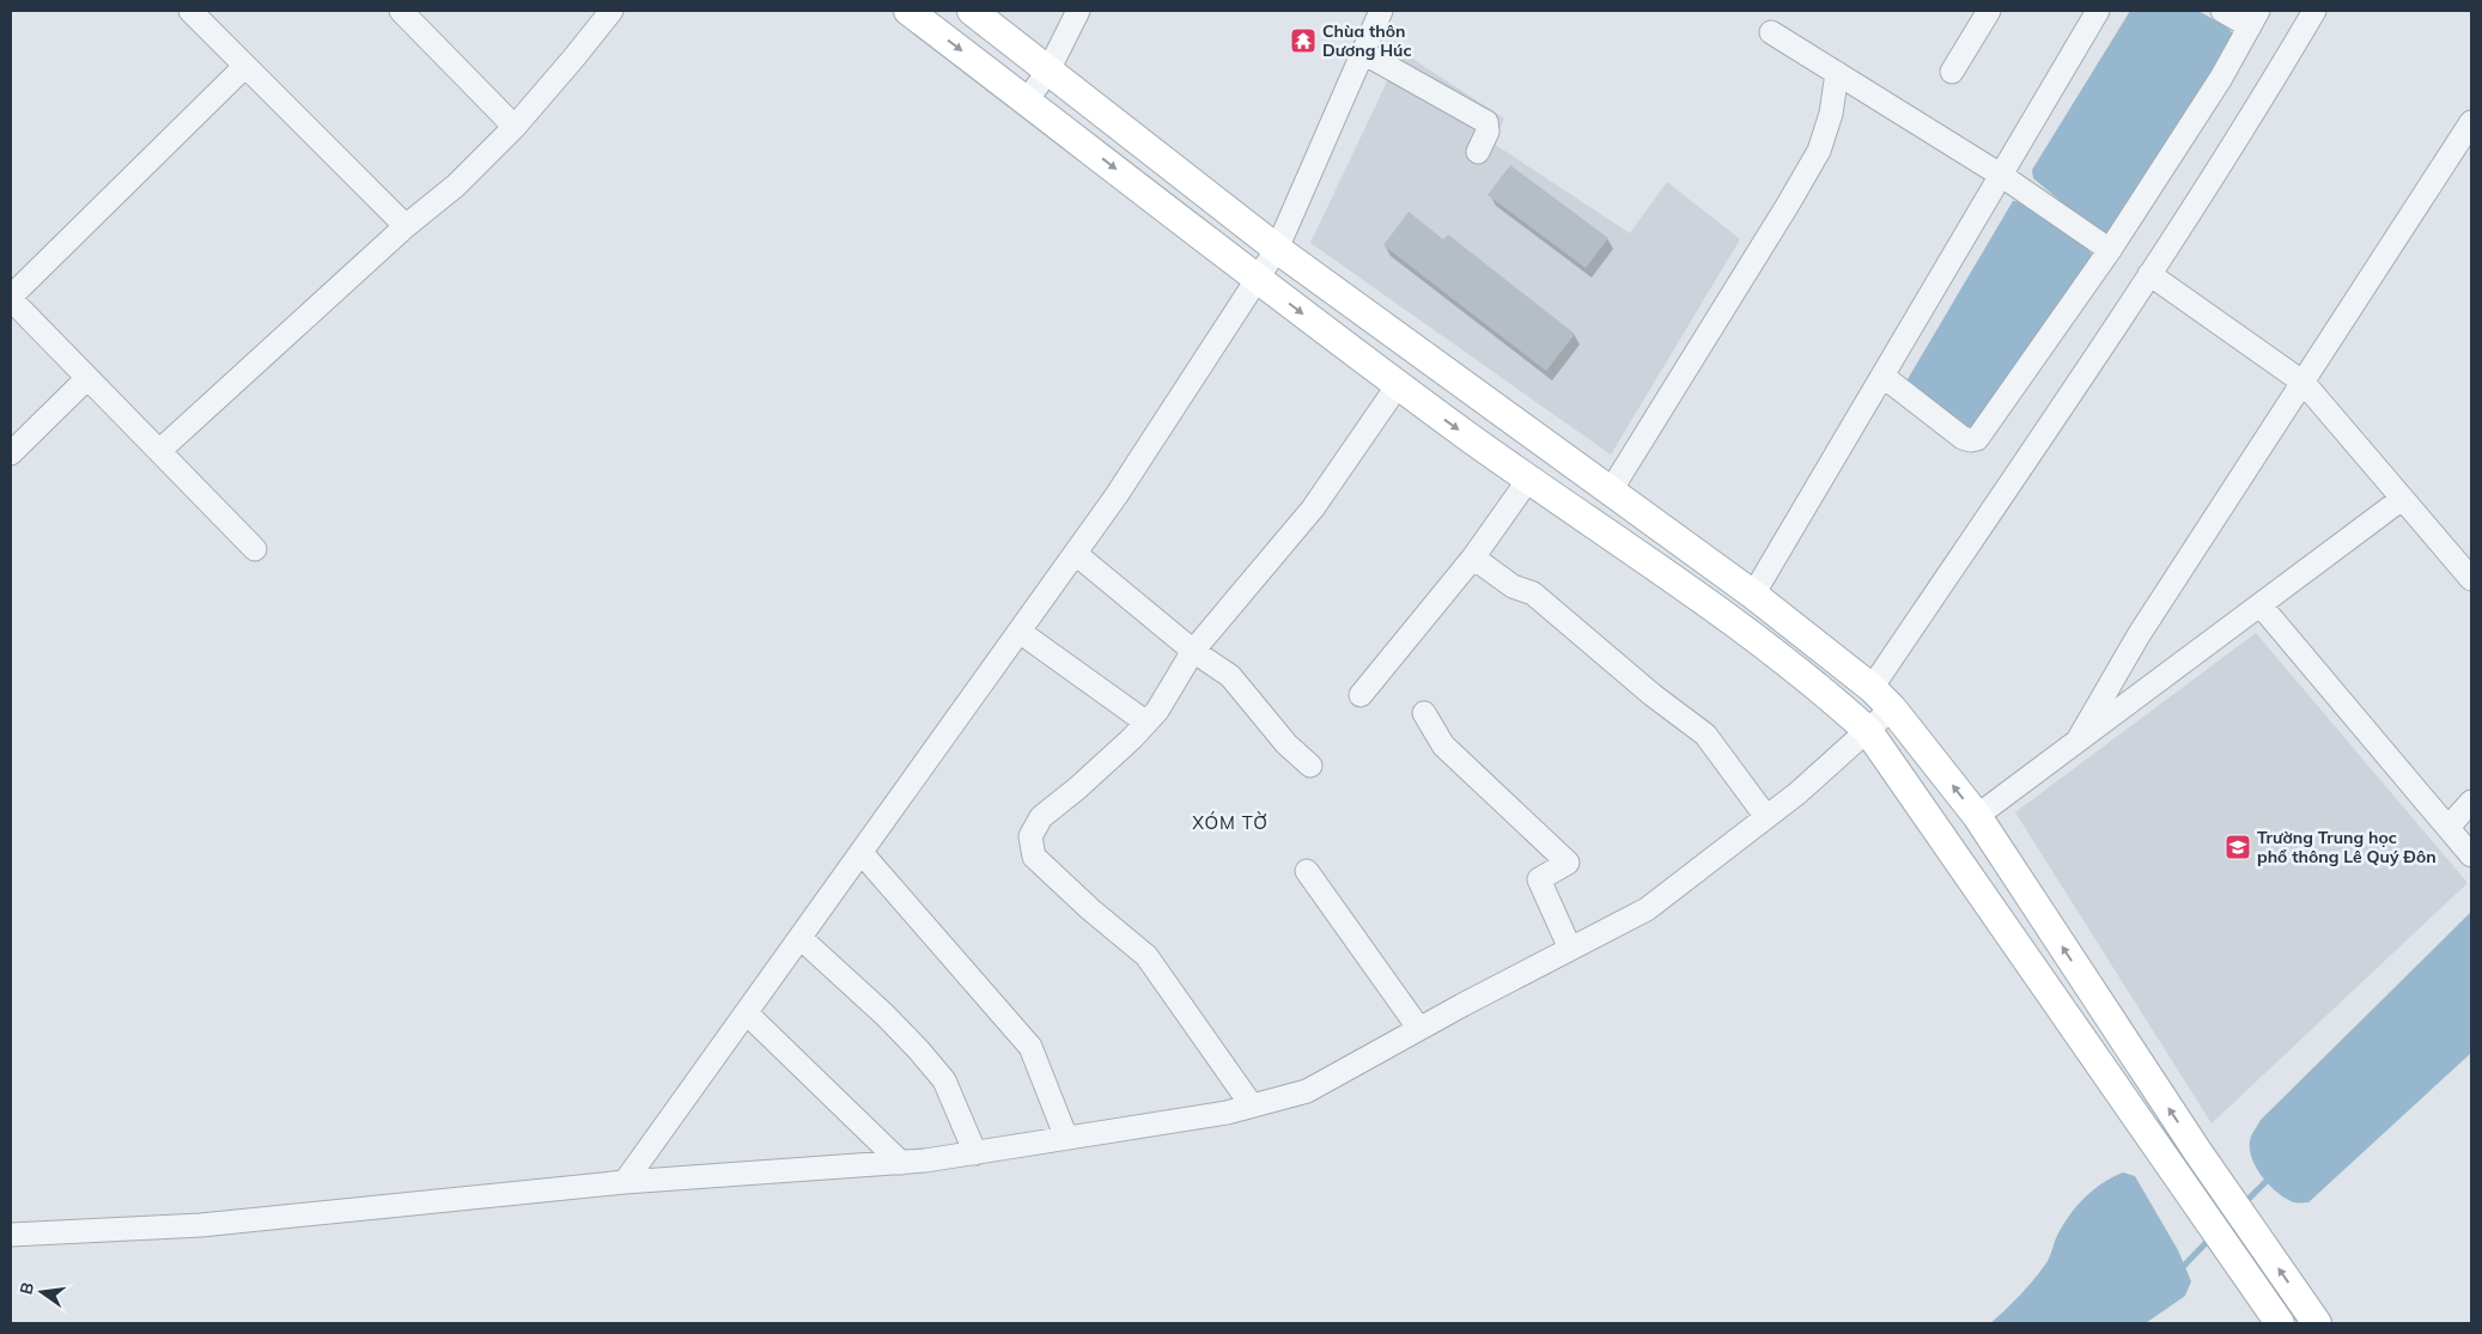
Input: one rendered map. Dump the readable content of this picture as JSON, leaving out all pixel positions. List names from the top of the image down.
{
  "districts": ["XÓM TỜ"],
  "places": {
    "temple": ["Chùa thôn Dương Húc"],
    "school or university": ["Trường Trung học phổ thông Lê Quý Đôn"]
  },
  "north": "left"
}
